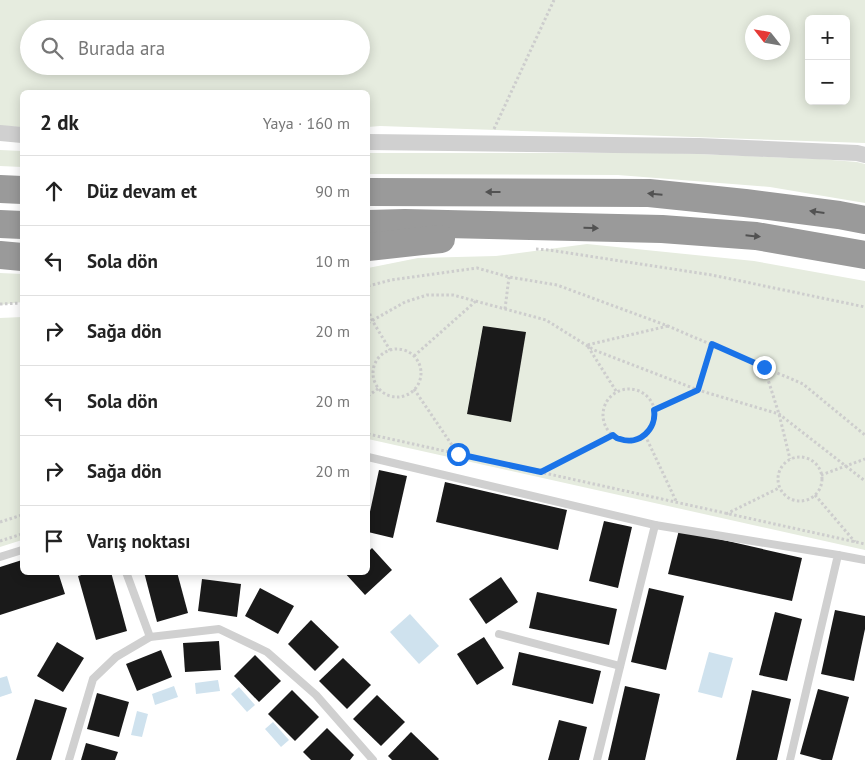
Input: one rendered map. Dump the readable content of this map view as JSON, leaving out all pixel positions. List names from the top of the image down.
{
  "north": "top left",
  "page": {
    "map_buttons": ["+", "−"],
    "search": "Burada ara",
    "heading": ["2 dk", "Yaya · 160 m"],
    "list": [
      ["Düz devam et", "90 m"],
      ["Sola dön", "10 m"],
      ["Sağa dön", "20 m"],
      ["Sola dön", "20 m"],
      ["Sağa dön", "20 m"],
      "Varış noktası"
    ]
  }
}
